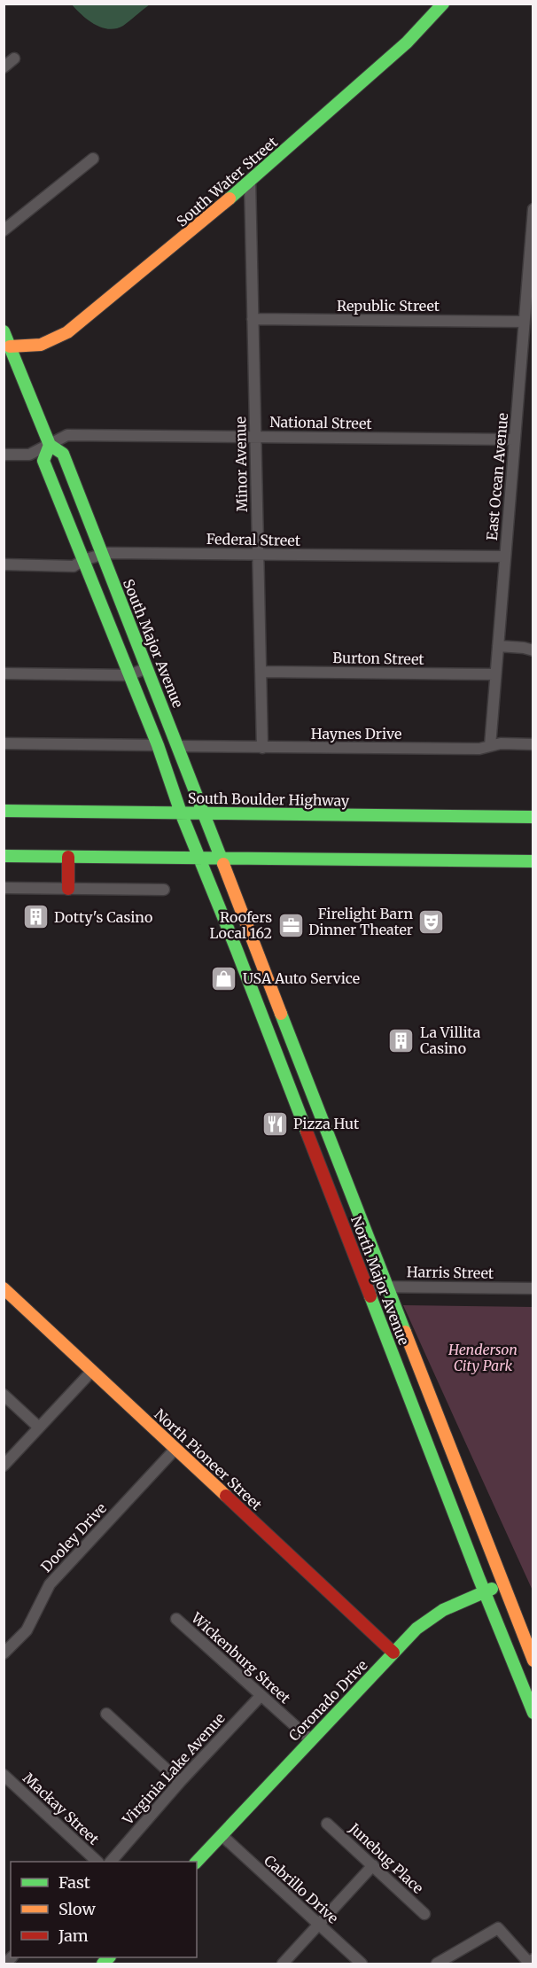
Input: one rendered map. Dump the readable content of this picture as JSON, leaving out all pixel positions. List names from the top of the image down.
{
  "streets": {
    "street": [
      "South Water Street",
      "Republic Street",
      "National Street",
      "Minor Avenue",
      "East Ocean Avenue",
      "Federal Street",
      "South Major Avenue",
      "Burton Street",
      "Haynes Drive",
      "South Boulder Highway",
      "Harris Street",
      "North Major Avenue",
      "North Pioneer Street",
      "Dooley Drive",
      "Wickenburg Street",
      "Coronado Drive",
      "Virginia Lake Avenue",
      "Mackay Street",
      "Junebug Place",
      "Cabrillo Drive"
    ]
  },
  "crossings": [
    ["South Water Street", "Minor Avenue"],
    ["South Water Street", "South Major Avenue"],
    ["Republic Street", "Minor Avenue"],
    ["Republic Street", "East Ocean Avenue"],
    ["National Street", "Minor Avenue"],
    ["National Street", "East Ocean Avenue"],
    ["National Street", "South Major Avenue"],
    ["Minor Avenue", "Federal Street"],
    ["Minor Avenue", "Burton Street"],
    ["Minor Avenue", "Haynes Drive"],
    ["East Ocean Avenue", "Federal Street"],
    ["East Ocean Avenue", "Burton Street"],
    ["East Ocean Avenue", "Haynes Drive"],
    ["Federal Street", "South Major Avenue"],
    ["South Major Avenue", "Haynes Drive"],
    ["South Major Avenue", "South Boulder Highway"],
    ["South Major Avenue", "North Major Avenue"],
    ["Harris Street", "North Major Avenue"],
    ["North Major Avenue", "Coronado Drive"],
    ["North Pioneer Street", "Dooley Drive"],
    ["North Pioneer Street", "Coronado Drive"],
    ["Wickenburg Street", "Coronado Drive"],
    ["Wickenburg Street", "Virginia Lake Avenue"],
    ["Coronado Drive", "Cabrillo Drive"]
  ],
  "parks": ["Henderson City Park"],
  "places": {
    "building": ["Dotty's Casino", "La Villita Casino"],
    "theatre": ["Firelight Barn Dinner Theater"],
    "office": ["Roofers Local 162"],
    "shop": ["USA Auto Service"],
    "restaurant": ["Pizza Hut"]
  },
  "legend": ["Fast", "Slow", "Jam"]
}
